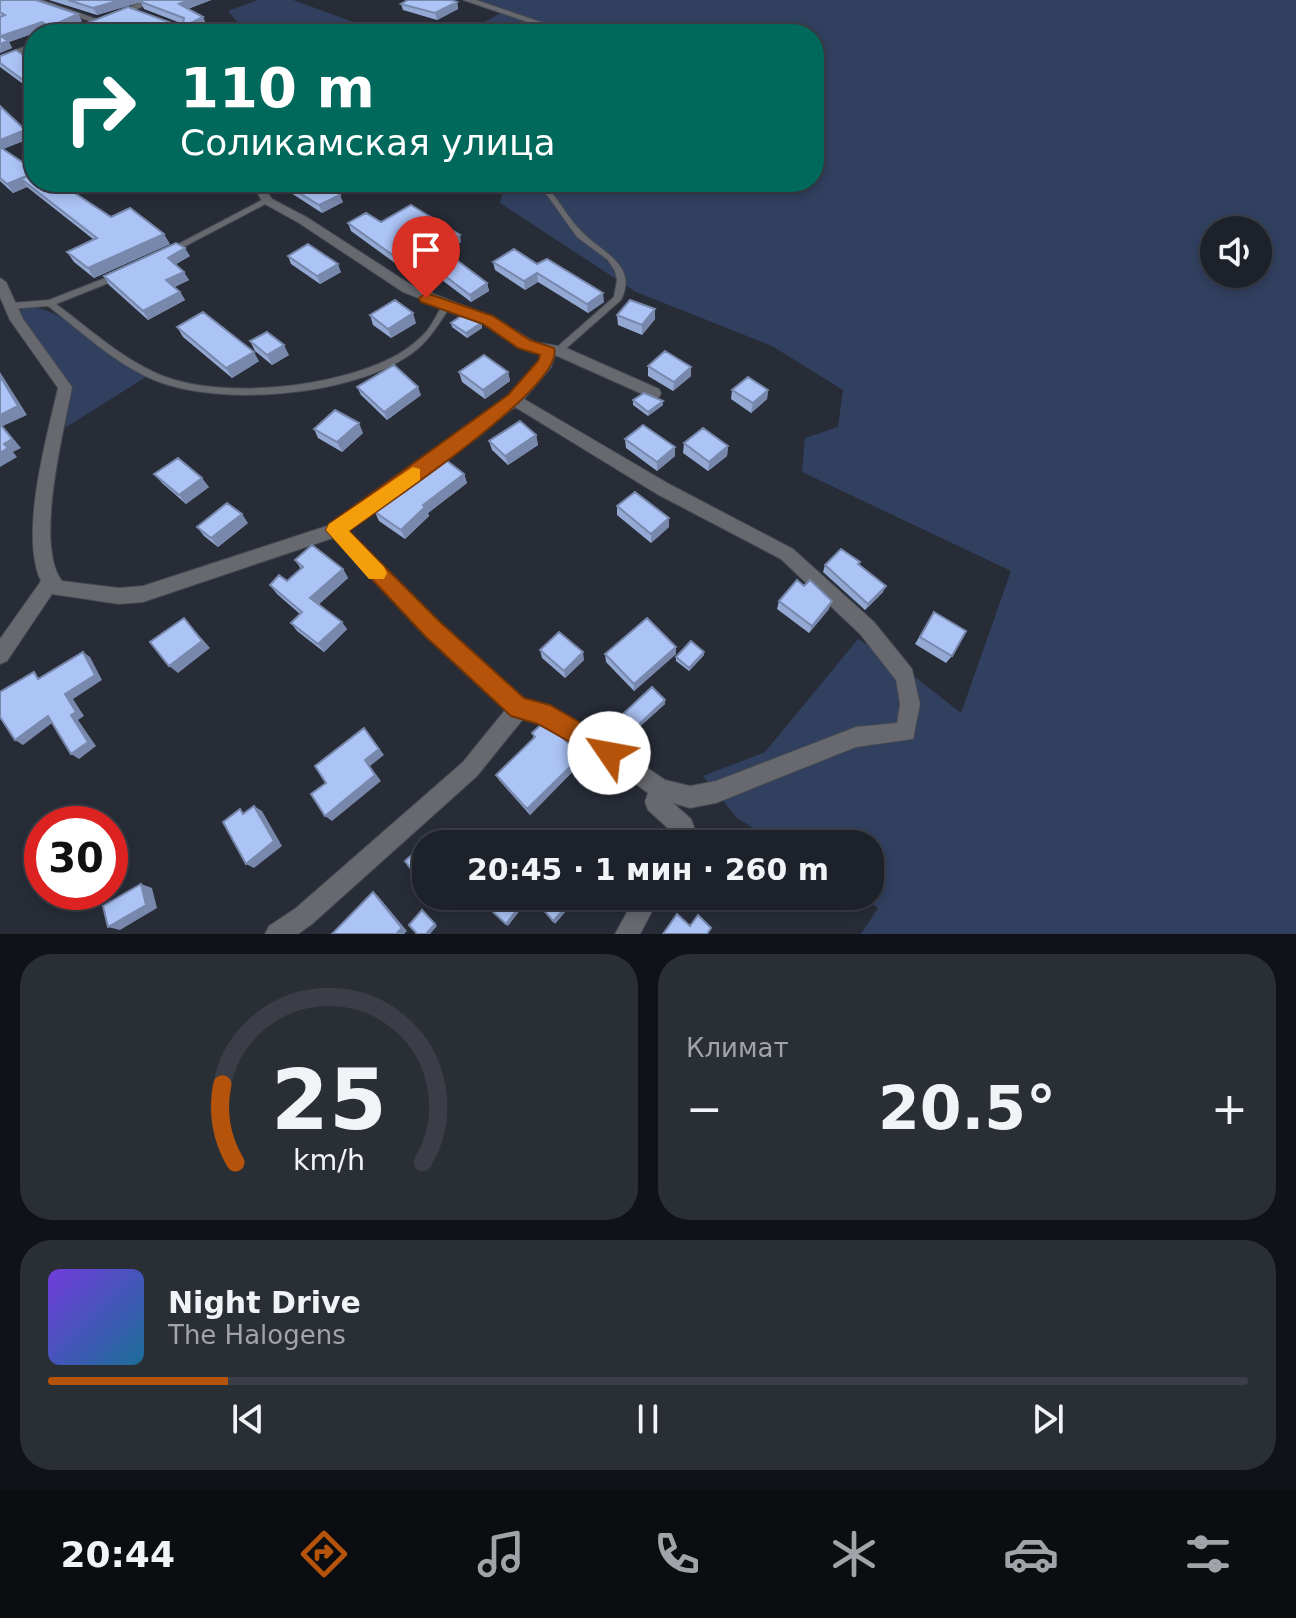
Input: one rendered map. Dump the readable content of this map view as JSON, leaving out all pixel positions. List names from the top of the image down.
{
  "page": {
    "turn": ["110 m", "Соликамская улица"],
    "limit": "30",
    "trip": "20:45 · 1 мин · 260 m",
    "tile": "Климат",
    "heat": ["−", "20.5°", "+"],
    "song": ["Night Drive", "The Halogens"],
    "tabs": "20:44",
    "gauge": ["25", "km/h"]
  }
}
